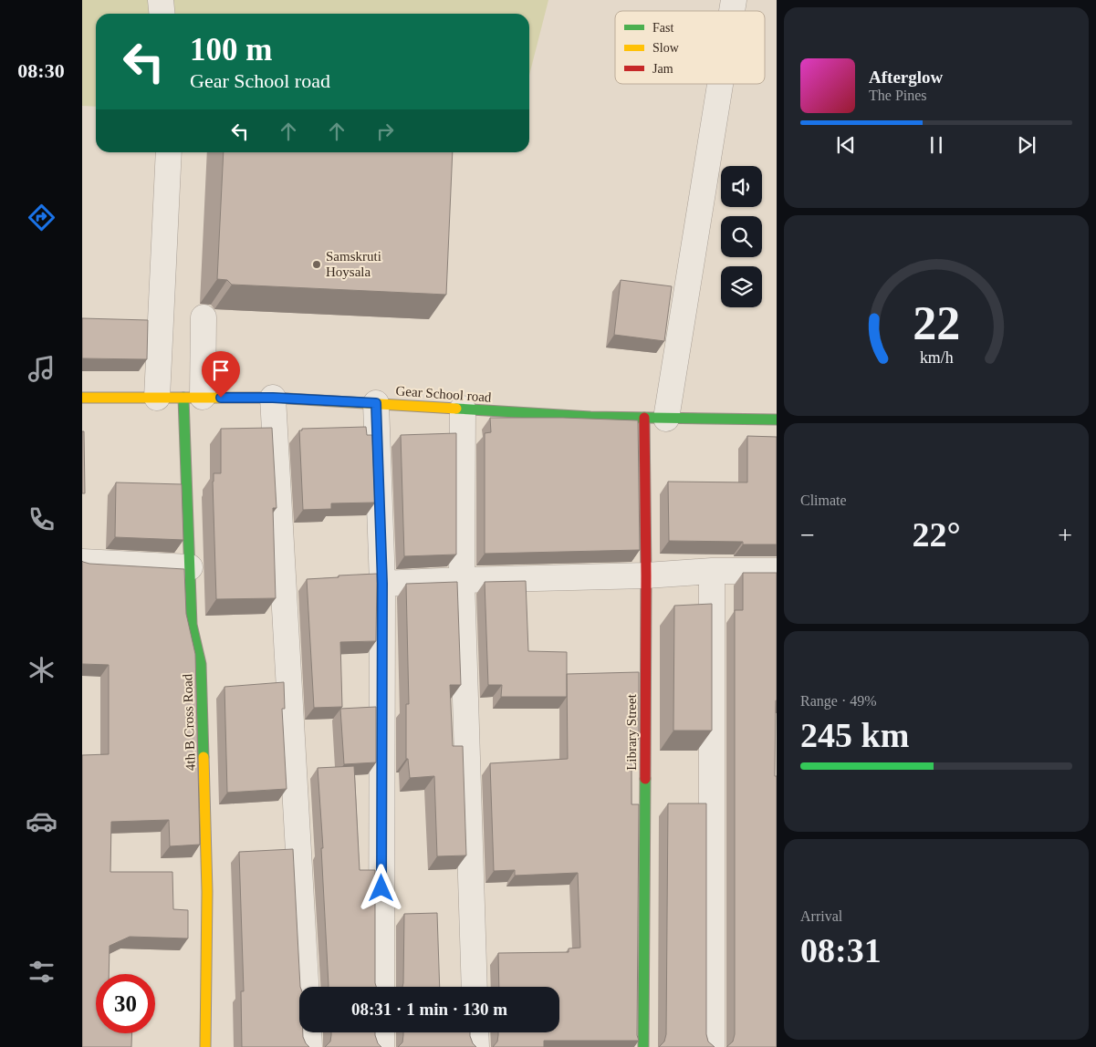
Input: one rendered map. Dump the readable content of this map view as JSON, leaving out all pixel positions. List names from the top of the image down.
{
  "streets": {
    "street": ["Gear School road", "4th B Cross Road", "Library Street"]
  },
  "crossings": [
    ["Gear School road", "4th B Cross Road"],
    ["Gear School road", "Library Street"]
  ],
  "places": ["Samskruti Hoysala"],
  "legend": ["Fast", "Slow", "Jam"],
  "page": {
    "tabs": "08:30",
    "turn": ["100 m", "Gear School road"],
    "song": ["Afterglow", "The Pines"],
    "tile": [
      "Climate",
      ["Range · 49%", "245 km"],
      ["Arrival", "08:31"]
    ],
    "heat": ["−", "22°", "+"],
    "limit": "30",
    "trip": "08:31 · 1 min · 130 m",
    "gauge": ["22", "km/h"]
  }
}
